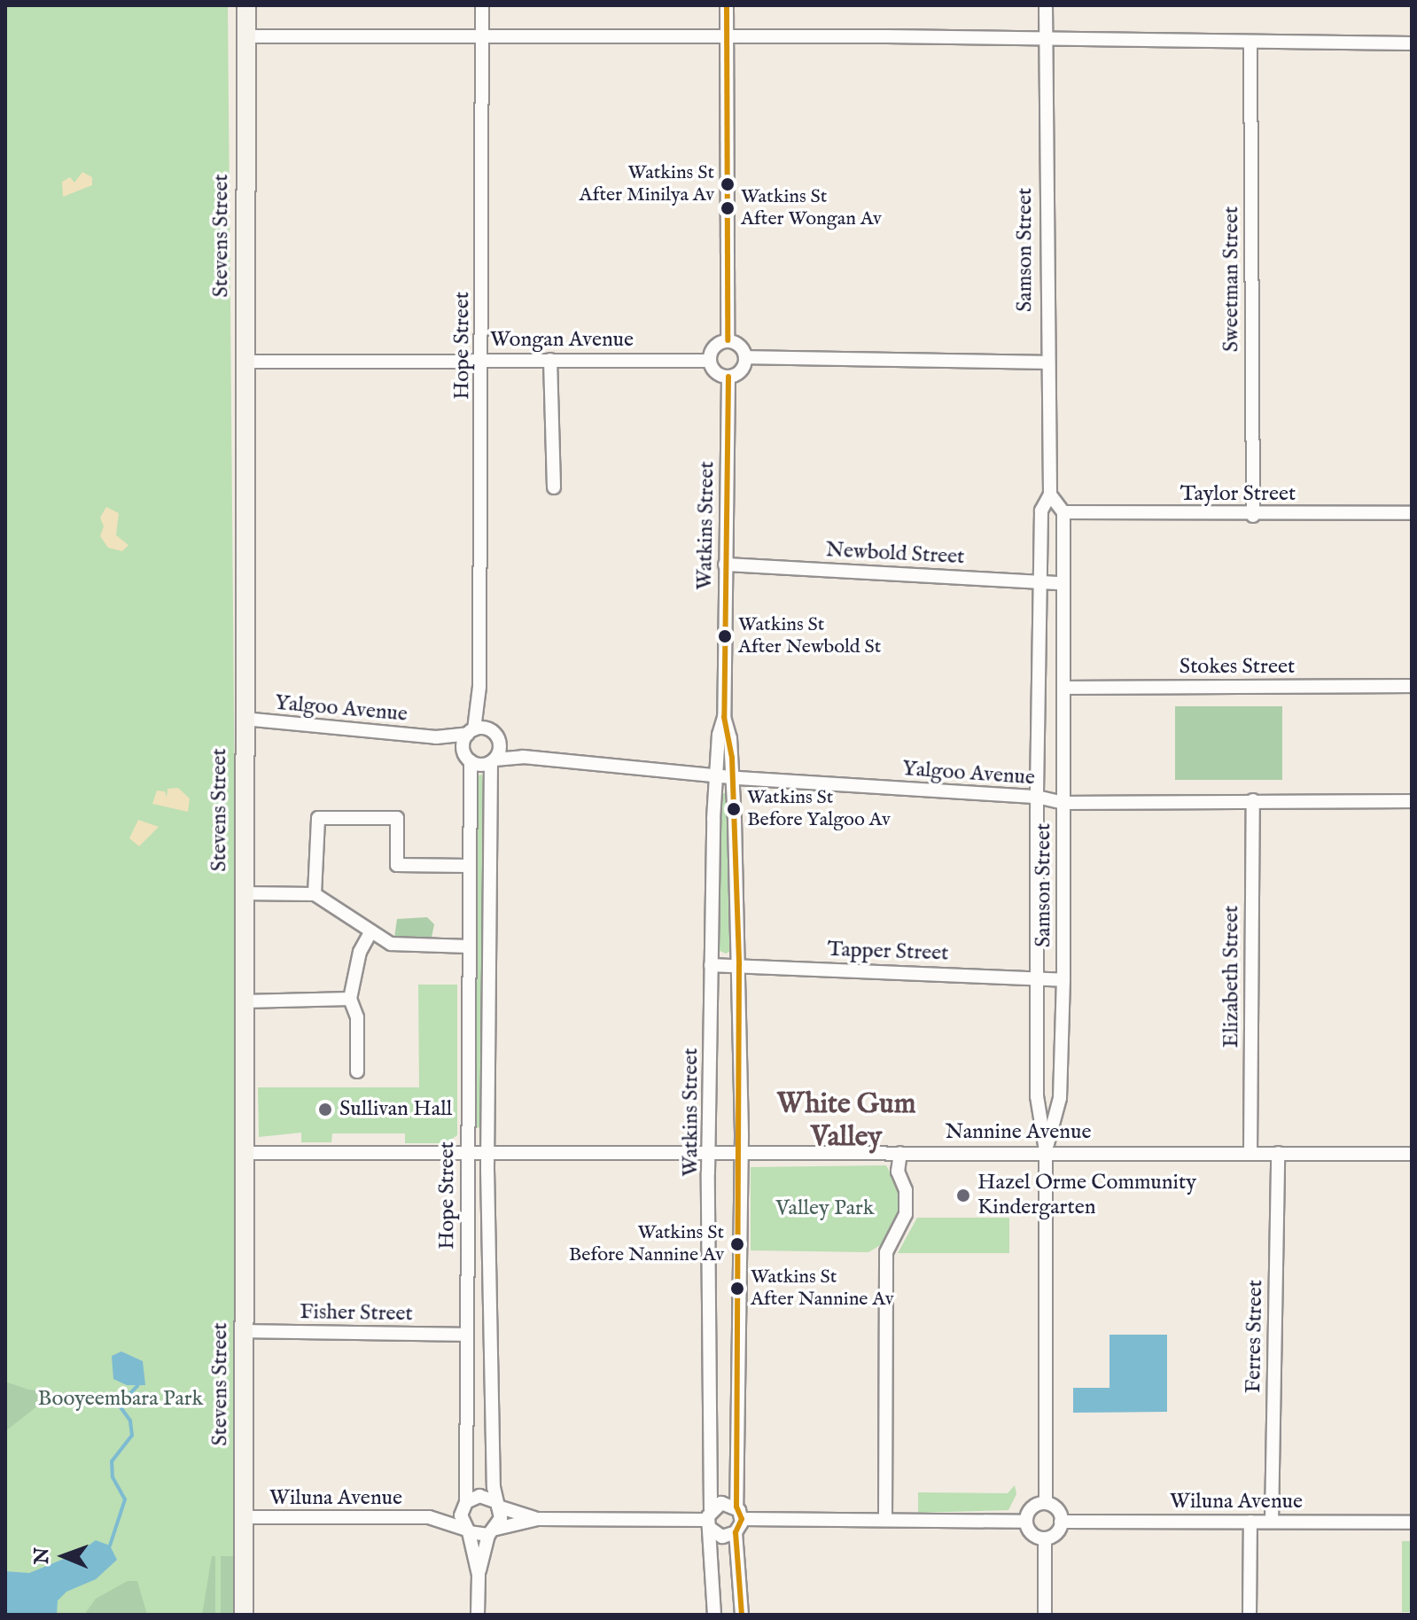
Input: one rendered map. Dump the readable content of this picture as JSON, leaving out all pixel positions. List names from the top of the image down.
{
  "streets": {
    "street": [
      "Stevens Street",
      "Samson Street",
      "Sweetman Street",
      "Wongan Avenue",
      "Hope Street",
      "Taylor Street",
      "Watkins Street",
      "Newbold Street",
      "Stokes Street",
      "Yalgoo Avenue",
      "Tapper Street",
      "Elizabeth Street",
      "Nannine Avenue",
      "Fisher Street",
      "Ferres Street",
      "Wiluna Avenue"
    ]
  },
  "crossings": [
    ["Stevens Street", "Wongan Avenue"],
    ["Stevens Street", "Yalgoo Avenue"],
    ["Stevens Street", "Nannine Avenue"],
    ["Stevens Street", "Fisher Street"],
    ["Stevens Street", "Wiluna Avenue"],
    ["Samson Street", "Taylor Street"],
    ["Samson Street", "Newbold Street"],
    ["Samson Street", "Stokes Street"],
    ["Samson Street", "Yalgoo Avenue"],
    ["Samson Street", "Tapper Street"],
    ["Samson Street", "Nannine Avenue"],
    ["Samson Street", "Wiluna Avenue"],
    ["Sweetman Street", "Taylor Street"],
    ["Wongan Avenue", "Hope Street"],
    ["Wongan Avenue", "Watkins Street"],
    ["Hope Street", "Yalgoo Avenue"],
    ["Hope Street", "Nannine Avenue"],
    ["Hope Street", "Fisher Street"],
    ["Hope Street", "Wiluna Avenue"],
    ["Watkins Street", "Newbold Street"],
    ["Watkins Street", "Yalgoo Avenue"],
    ["Watkins Street", "Tapper Street"],
    ["Watkins Street", "Nannine Avenue"],
    ["Yalgoo Avenue", "Elizabeth Street"],
    ["Elizabeth Street", "Nannine Avenue"],
    ["Nannine Avenue", "Ferres Street"],
    ["Ferres Street", "Wiluna Avenue"]
  ],
  "districts": ["White Gum Valley"],
  "parks": ["Valley Park", "Booyeembara Park"],
  "places": [
    "Watkins St After Minilya Av",
    "Watkins St After Wongan Av",
    "Watkins St After Newbold St",
    "Watkins St Before Yalgoo Av",
    "Sullivan Hall",
    "Hazel Orme Community Kindergarten",
    "Watkins St Before Nannine Av",
    "Watkins St After Nannine Av"
  ],
  "north": "left"
}
